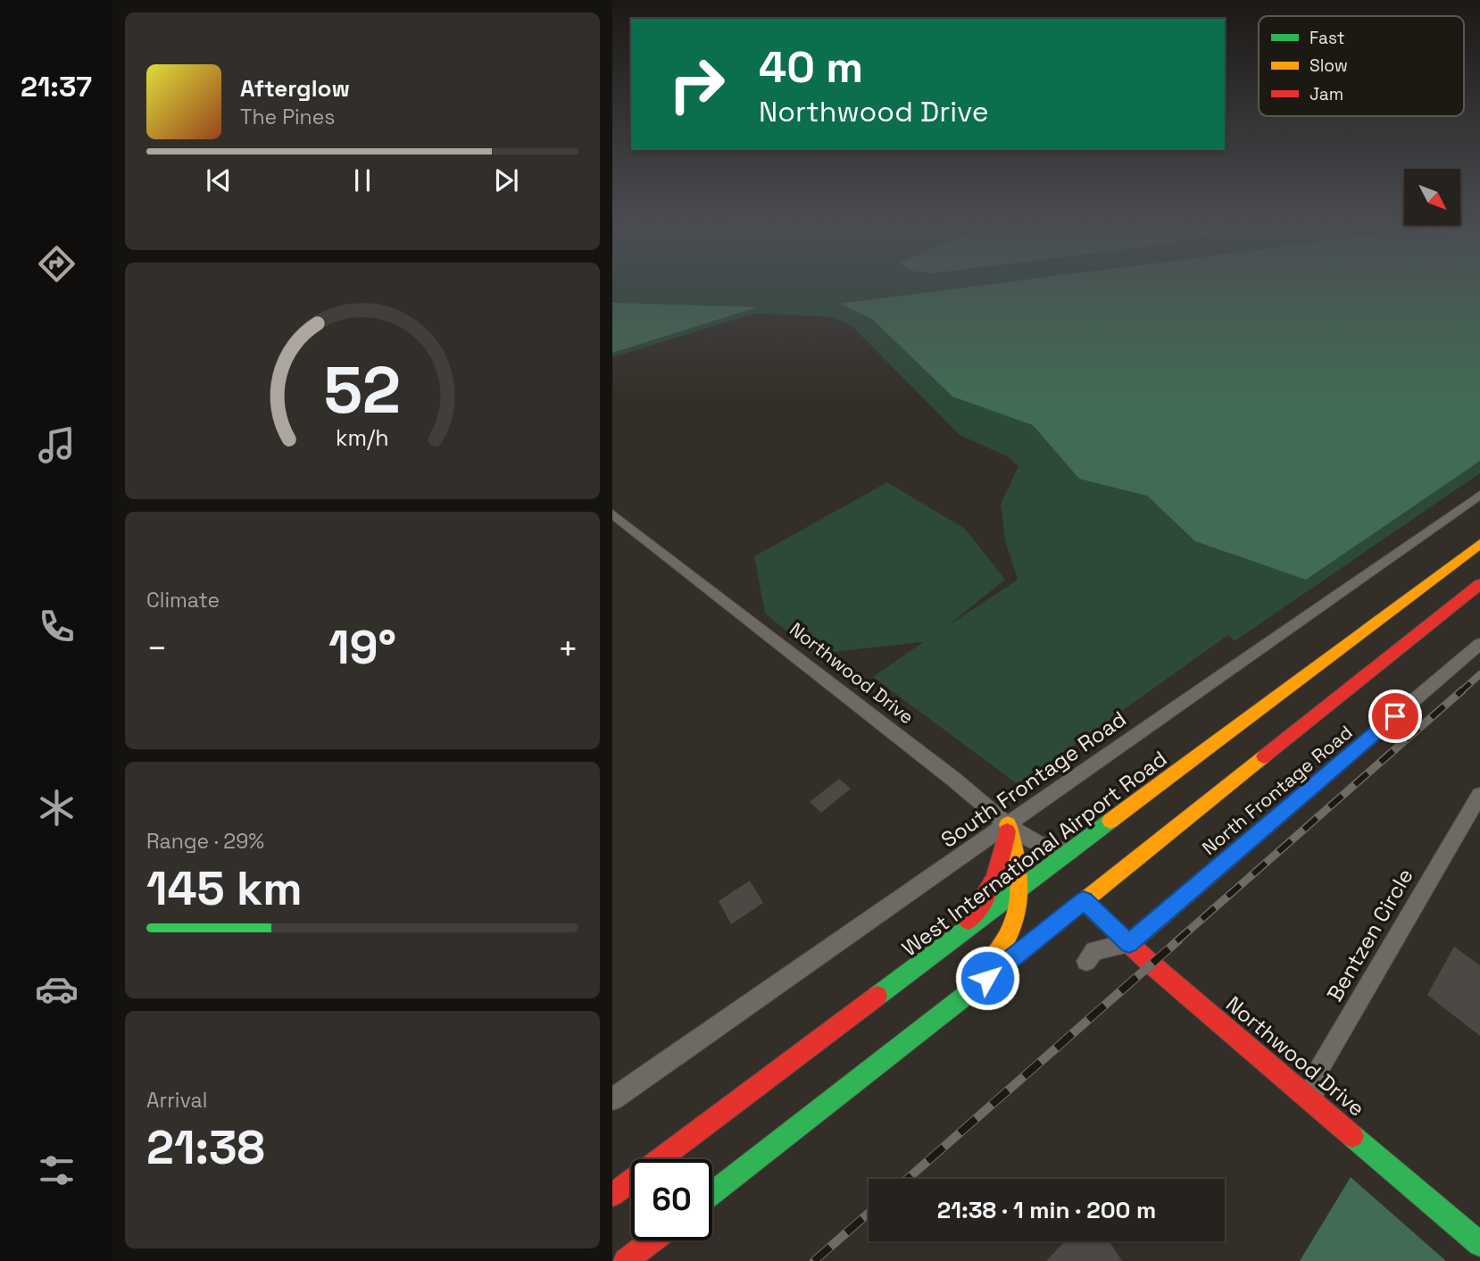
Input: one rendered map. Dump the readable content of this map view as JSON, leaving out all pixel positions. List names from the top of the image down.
{
  "streets": {
    "main road": ["Northwood Drive", "West International Airport Road"],
    "street": ["South Frontage Road", "North Frontage Road", "Bentzen Circle"]
  },
  "crossings": [
    ["Northwood Drive", "South Frontage Road"],
    ["Northwood Drive", "North Frontage Road"],
    ["Northwood Drive", "West International Airport Road"],
    ["Northwood Drive", "Bentzen Circle"]
  ],
  "legend": ["Fast", "Slow", "Jam"],
  "north": "bottom right",
  "page": {
    "tabs": "21:37",
    "turn": ["40 m", "Northwood Drive"],
    "song": ["Afterglow", "The Pines"],
    "tile": [
      "Climate",
      ["Range · 29%", "145 km"],
      ["Arrival", "21:38"]
    ],
    "heat": ["−", "19°", "+"],
    "limit": "60",
    "trip": "21:38 · 1 min · 200 m",
    "gauge": ["52", "km/h"]
  }
}
